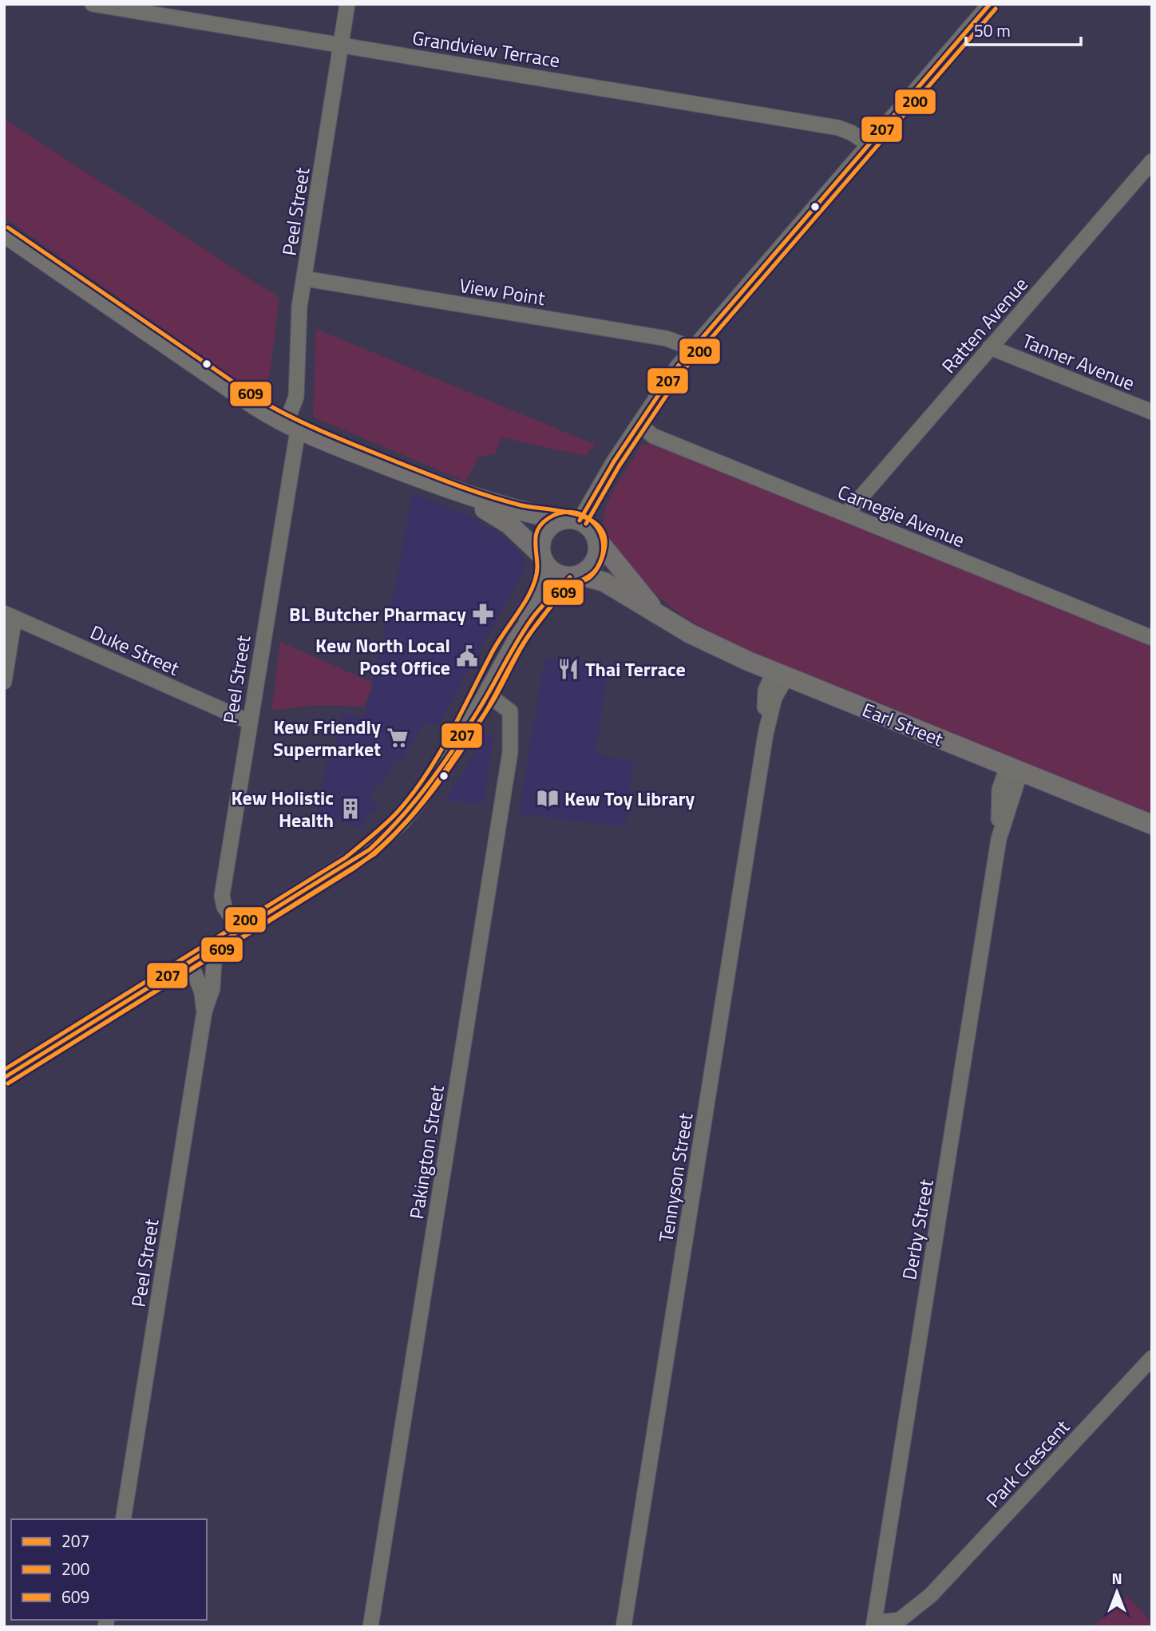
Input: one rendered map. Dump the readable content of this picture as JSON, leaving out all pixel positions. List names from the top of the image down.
{
  "streets": {
    "main road": ["Earl Street"],
    "street": [
      "Grandview Terrace",
      "Peel Street",
      "View Point",
      "Ratten Avenue",
      "Tanner Avenue",
      "Carnegie Avenue",
      "Duke Street",
      "Pakington Street",
      "Tennyson Street",
      "Derby Street",
      "Park Crescent"
    ]
  },
  "crossings": [
    ["Grandview Terrace", "Peel Street"],
    ["Peel Street", "View Point"],
    ["Peel Street", "Duke Street"],
    ["Ratten Avenue", "Tanner Avenue"],
    ["Ratten Avenue", "Carnegie Avenue"],
    ["Earl Street", "Tennyson Street"],
    ["Earl Street", "Derby Street"],
    ["Derby Street", "Park Crescent"]
  ],
  "places": {
    "pharmacy": ["BL Butcher Pharmacy"],
    "public building": ["Kew North Local Post Office"],
    "restaurant": ["Thai Terrace"],
    "supermarket": ["Kew Friendly Supermarket"],
    "library": ["Kew Toy Library"],
    "building": ["Kew Holistic Health"]
  },
  "lines": ["transit line 207", "transit line 200", "transit line 609"],
  "legend": ["207", "200", "609"],
  "scale_bar": "50 m",
  "north": "top"
}
